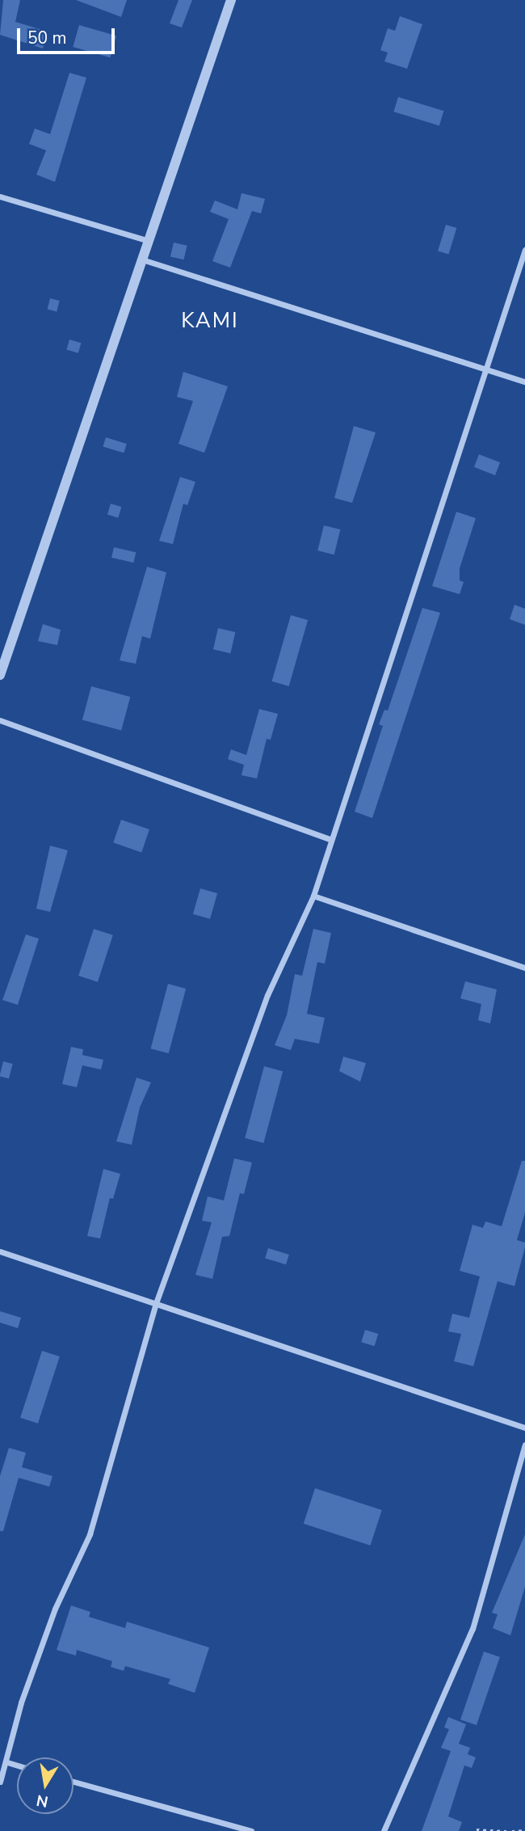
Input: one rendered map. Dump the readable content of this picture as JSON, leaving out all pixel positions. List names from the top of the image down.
{
  "districts": ["KAMI"],
  "scale_bar": "50 m",
  "north": "bottom"
}
